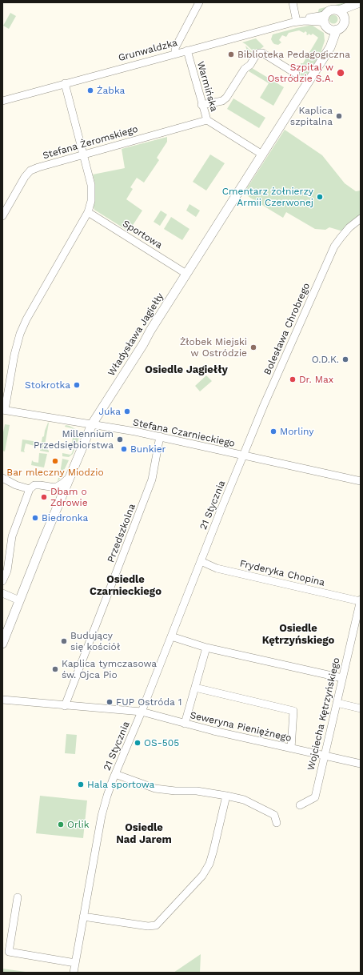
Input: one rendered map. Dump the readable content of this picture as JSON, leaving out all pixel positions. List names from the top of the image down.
{
  "streets": {
    "main road": ["Władysława Jagiełły"],
    "street": [
      "Grunwaldzka",
      "Warmińska",
      "Stefana Żeromskiego",
      "Sportowa",
      "Bolesława Chrobrego",
      "Stefana Czarnieckiego",
      "21 Stycznia",
      "Przedszkolna",
      "Fryderyka Chopina",
      "Wojciecha Kętrzyńskiego",
      "Seweryna Pieniężnego"
    ]
  },
  "crossings": [
    ["Grunwaldzka", "Warmińska"],
    ["Grunwaldzka", "Władysława Jagiełły"],
    ["Warmińska", "Stefana Żeromskiego"],
    ["Warmińska", "Władysława Jagiełły"],
    ["Sportowa", "Władysława Jagiełły"],
    ["Bolesława Chrobrego", "Stefana Czarnieckiego"],
    ["Bolesława Chrobrego", "21 Stycznia"],
    ["Władysława Jagiełły", "Stefana Czarnieckiego"],
    ["Stefana Czarnieckiego", "21 Stycznia"],
    ["Stefana Czarnieckiego", "Przedszkolna"],
    ["21 Stycznia", "Fryderyka Chopina"],
    ["21 Stycznia", "Seweryna Pieniężnego"],
    ["Przedszkolna", "Seweryna Pieniężnego"],
    ["Fryderyka Chopina", "Wojciecha Kętrzyńskiego"],
    ["Wojciecha Kętrzyńskiego", "Seweryna Pieniężnego"]
  ],
  "districts": [
    "Osiedle Jagiełły",
    "Osiedle Czarnieckiego",
    "Osiedle Kętrzyńskiego",
    "Osiedle Nad Jarem"
  ],
  "places": [
    "Biblioteka Pedagogiczna",
    "Szpital w Ostródzie S.A.",
    "Żabka",
    "Kaplica szpitalna",
    "Cmentarz żołnierzy Armii Czerwonej",
    "Żłobek Miejski w Ostródzie",
    "O.D.K.",
    "Dr. Max",
    "Stokrotka",
    "Juka",
    "Morliny",
    "Millennium Przedsiębiorstwa",
    "Bunkier",
    "Bar mleczny Miodzio",
    "Dbam o Zdrowie",
    "Biedronka",
    "Budujący się kościół",
    "Kaplica tymczasowa św. Ojca Pio",
    "FUP Ostróda 1",
    "OS-505",
    "Hala sportowa",
    "Orlik"
  ]
}
